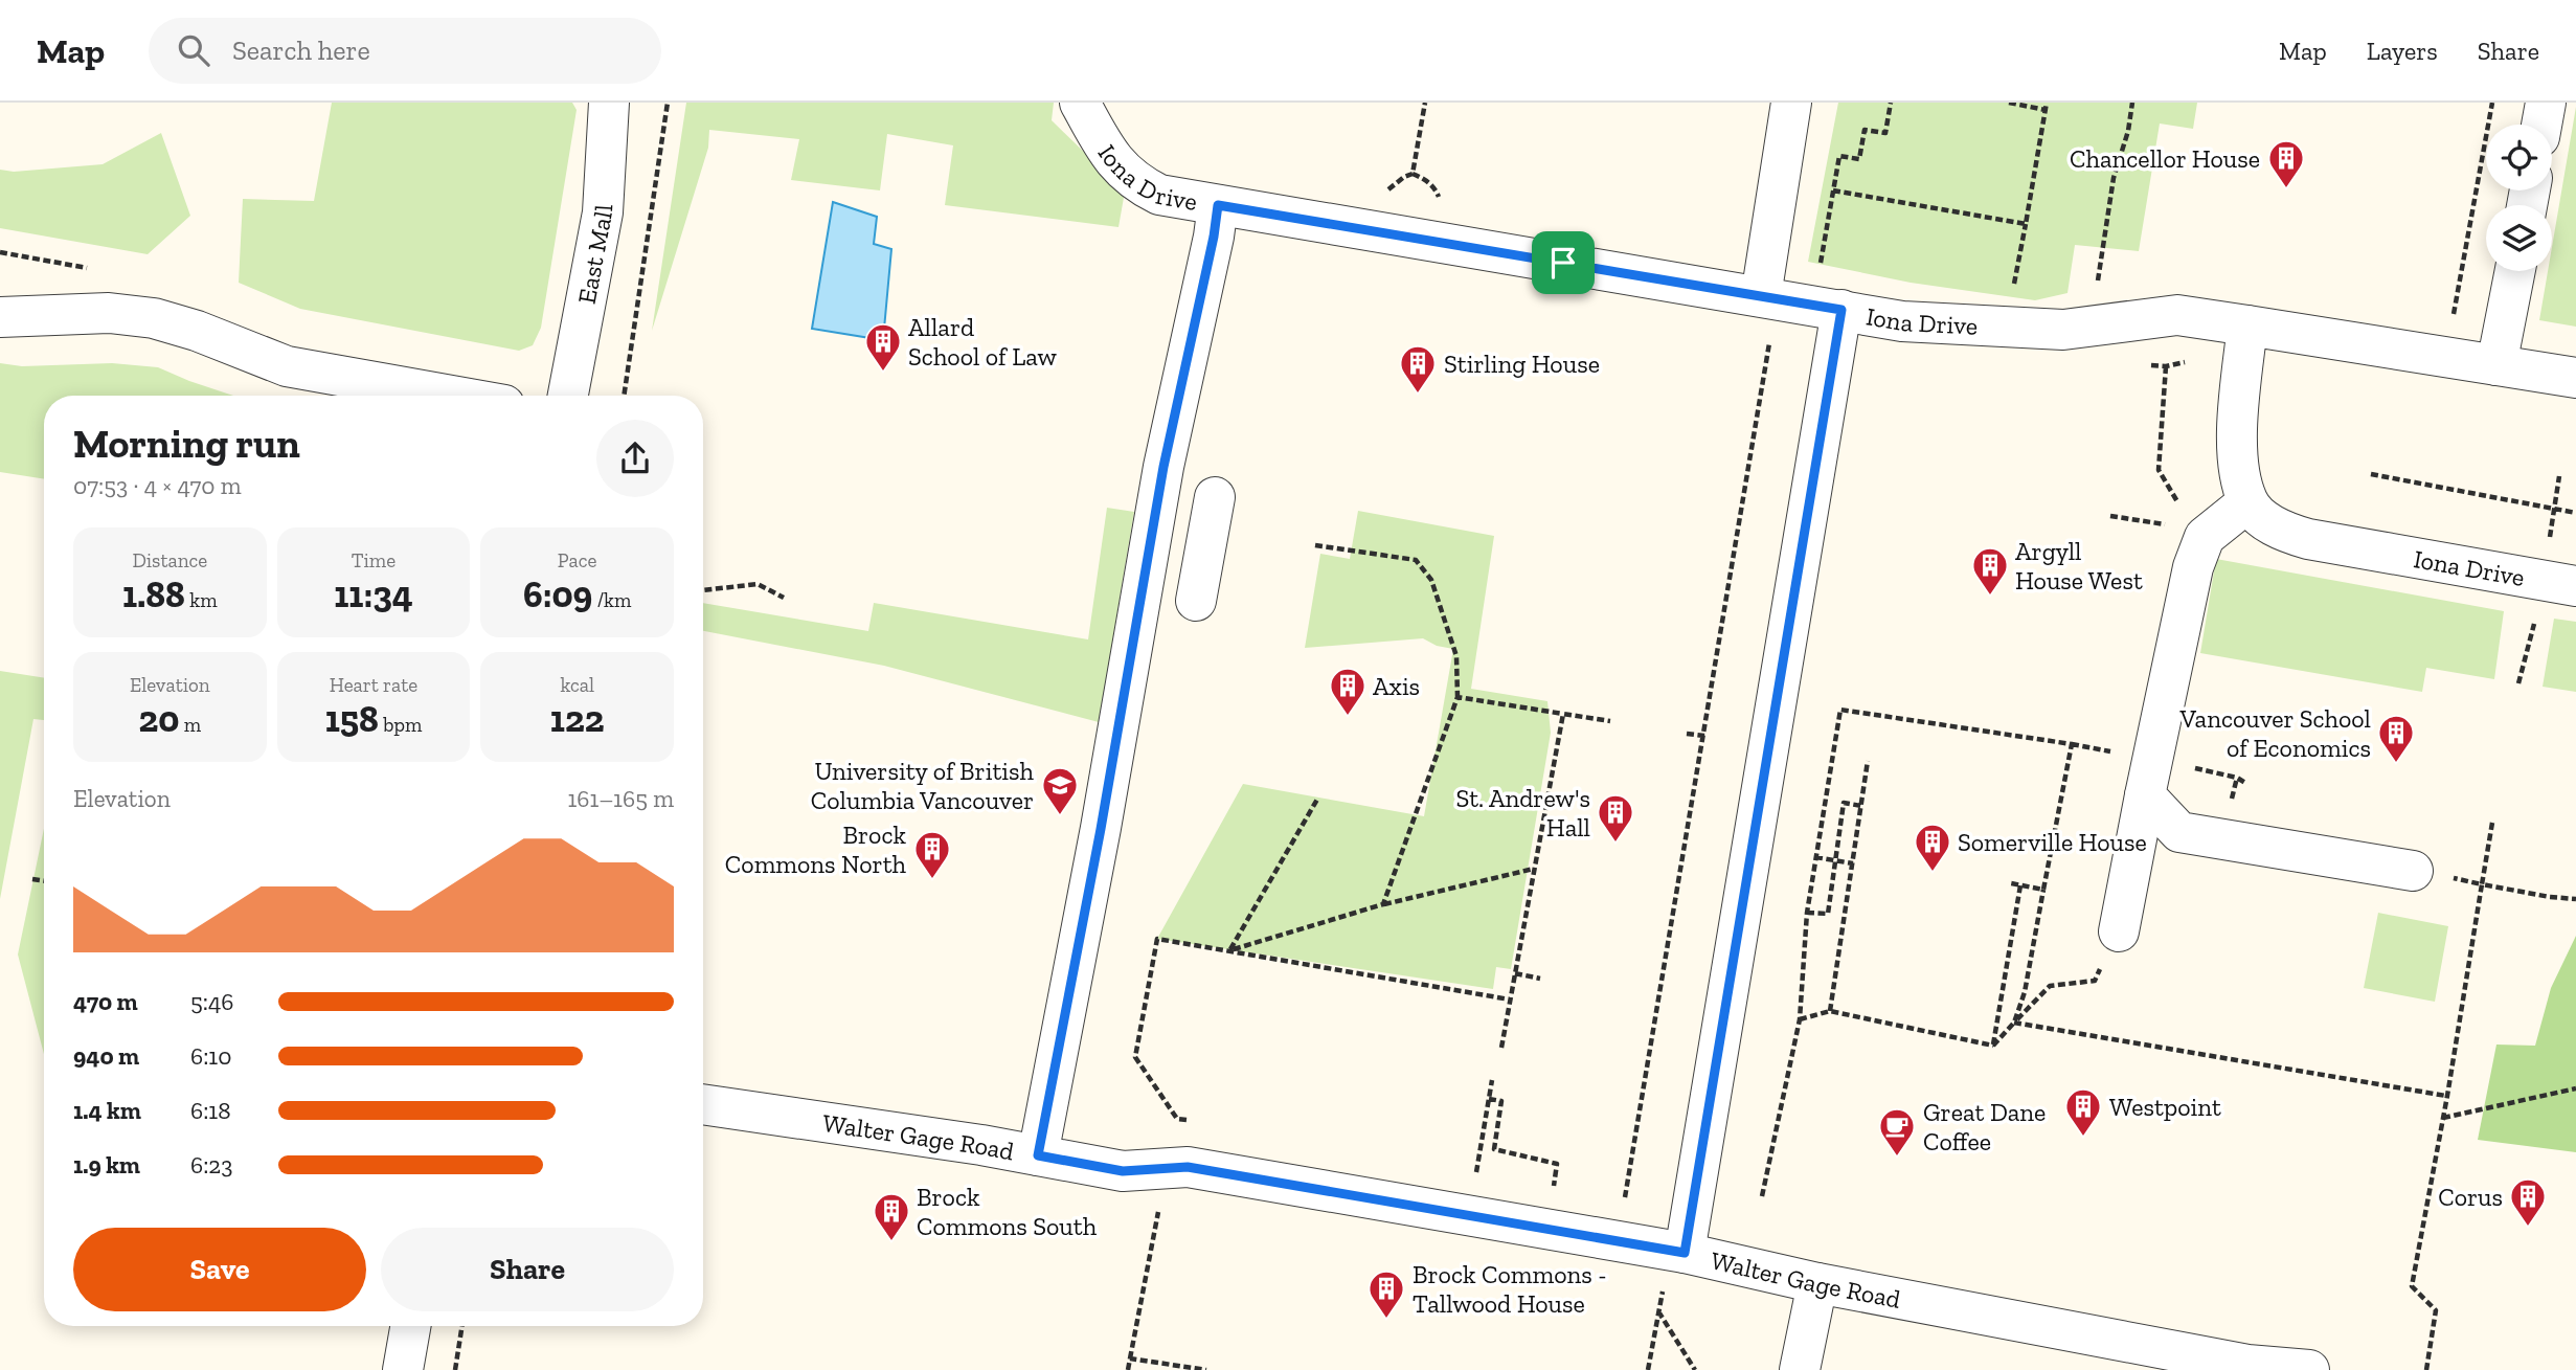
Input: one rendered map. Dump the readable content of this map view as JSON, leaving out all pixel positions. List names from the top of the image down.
{
  "streets": {
    "street": ["Iona Drive", "East Mall", "Walter Gage Road"]
  },
  "places": {
    "building": [
      "Chancellor House",
      "Allard School of Law",
      "Stirling House",
      "Argyll House West",
      "Axis",
      "Vancouver School of Economics",
      "St. Andrew's Hall",
      "Somerville House",
      "Brock Commons North",
      "Westpoint",
      "Corus",
      "Brock Commons South",
      "Brock Commons - Tallwood House"
    ],
    "school or university": ["University of British Columbia Vancouver"],
    "cafe": ["Great Dane Coffee"]
  },
  "page": {
    "header": "Map",
    "search": "Search here",
    "nav": ["Map", "Layers", "Share"],
    "heading": ["Morning run", "07:53 · 4 × 470 m"],
    "stats": [
      ["Distance", "1.88 km"],
      ["Time", "11:34"],
      ["Pace", "6:09 /km"],
      ["Elevation", "20 m"],
      ["Heart rate", "158 bpm"],
      ["kcal", "122"]
    ],
    "chart": ["Elevation", "161–165 m"],
    "list": [
      {
        "name": "470 m",
        "note": "5:46"
      },
      {
        "name": "940 m",
        "note": "6:10"
      },
      {
        "name": "1.4 km",
        "note": "6:18"
      },
      {
        "name": "1.9 km",
        "note": "6:23"
      }
    ],
    "buttons": ["Save", "Share"]
  }
}
